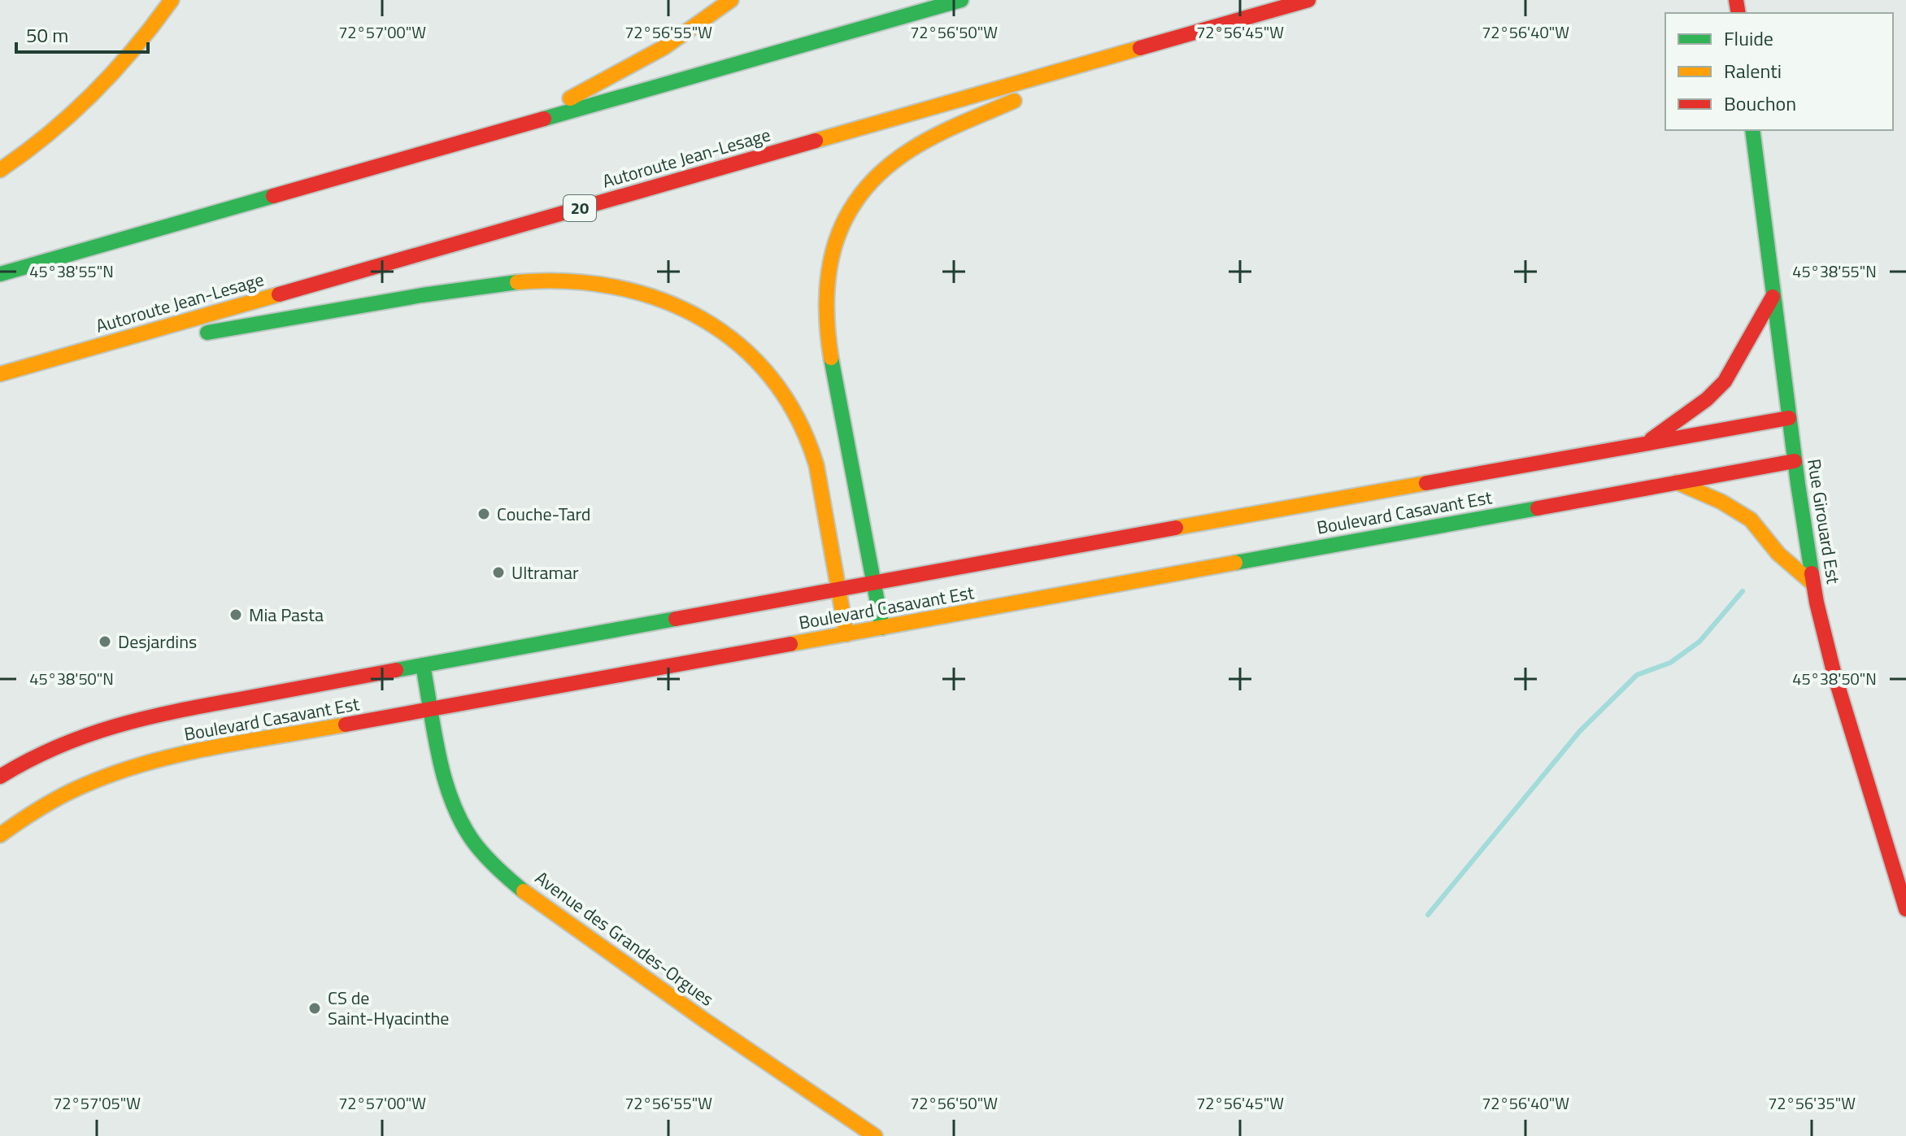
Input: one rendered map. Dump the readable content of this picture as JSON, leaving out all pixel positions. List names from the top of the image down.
{
  "streets": {
    "main road": [
      "Autoroute Jean-Lesage",
      "20",
      "Boulevard Casavant Est",
      "Rue Girouard Est",
      "Avenue des Grandes-Orgues"
    ]
  },
  "crossings": [
    ["Boulevard Casavant Est", "Rue Girouard Est"],
    ["Boulevard Casavant Est", "Avenue des Grandes-Orgues"]
  ],
  "places": [
    "Couche-Tard",
    "Ultramar",
    "Mia Pasta",
    "Desjardins",
    "CS de Saint-Hyacinthe"
  ],
  "legend": ["Fluide", "Ralenti", "Bouchon"],
  "scale_bar": "50 m",
  "coordinates": [
    "72°57'00\"W",
    "72°56'55\"W",
    "72°56'50\"W",
    "72°56'45\"W",
    "72°56'40\"W",
    "45°38'55\"N",
    "45°38'50\"N",
    "72°57'05\"W",
    "72°56'35\"W"
  ]
}
